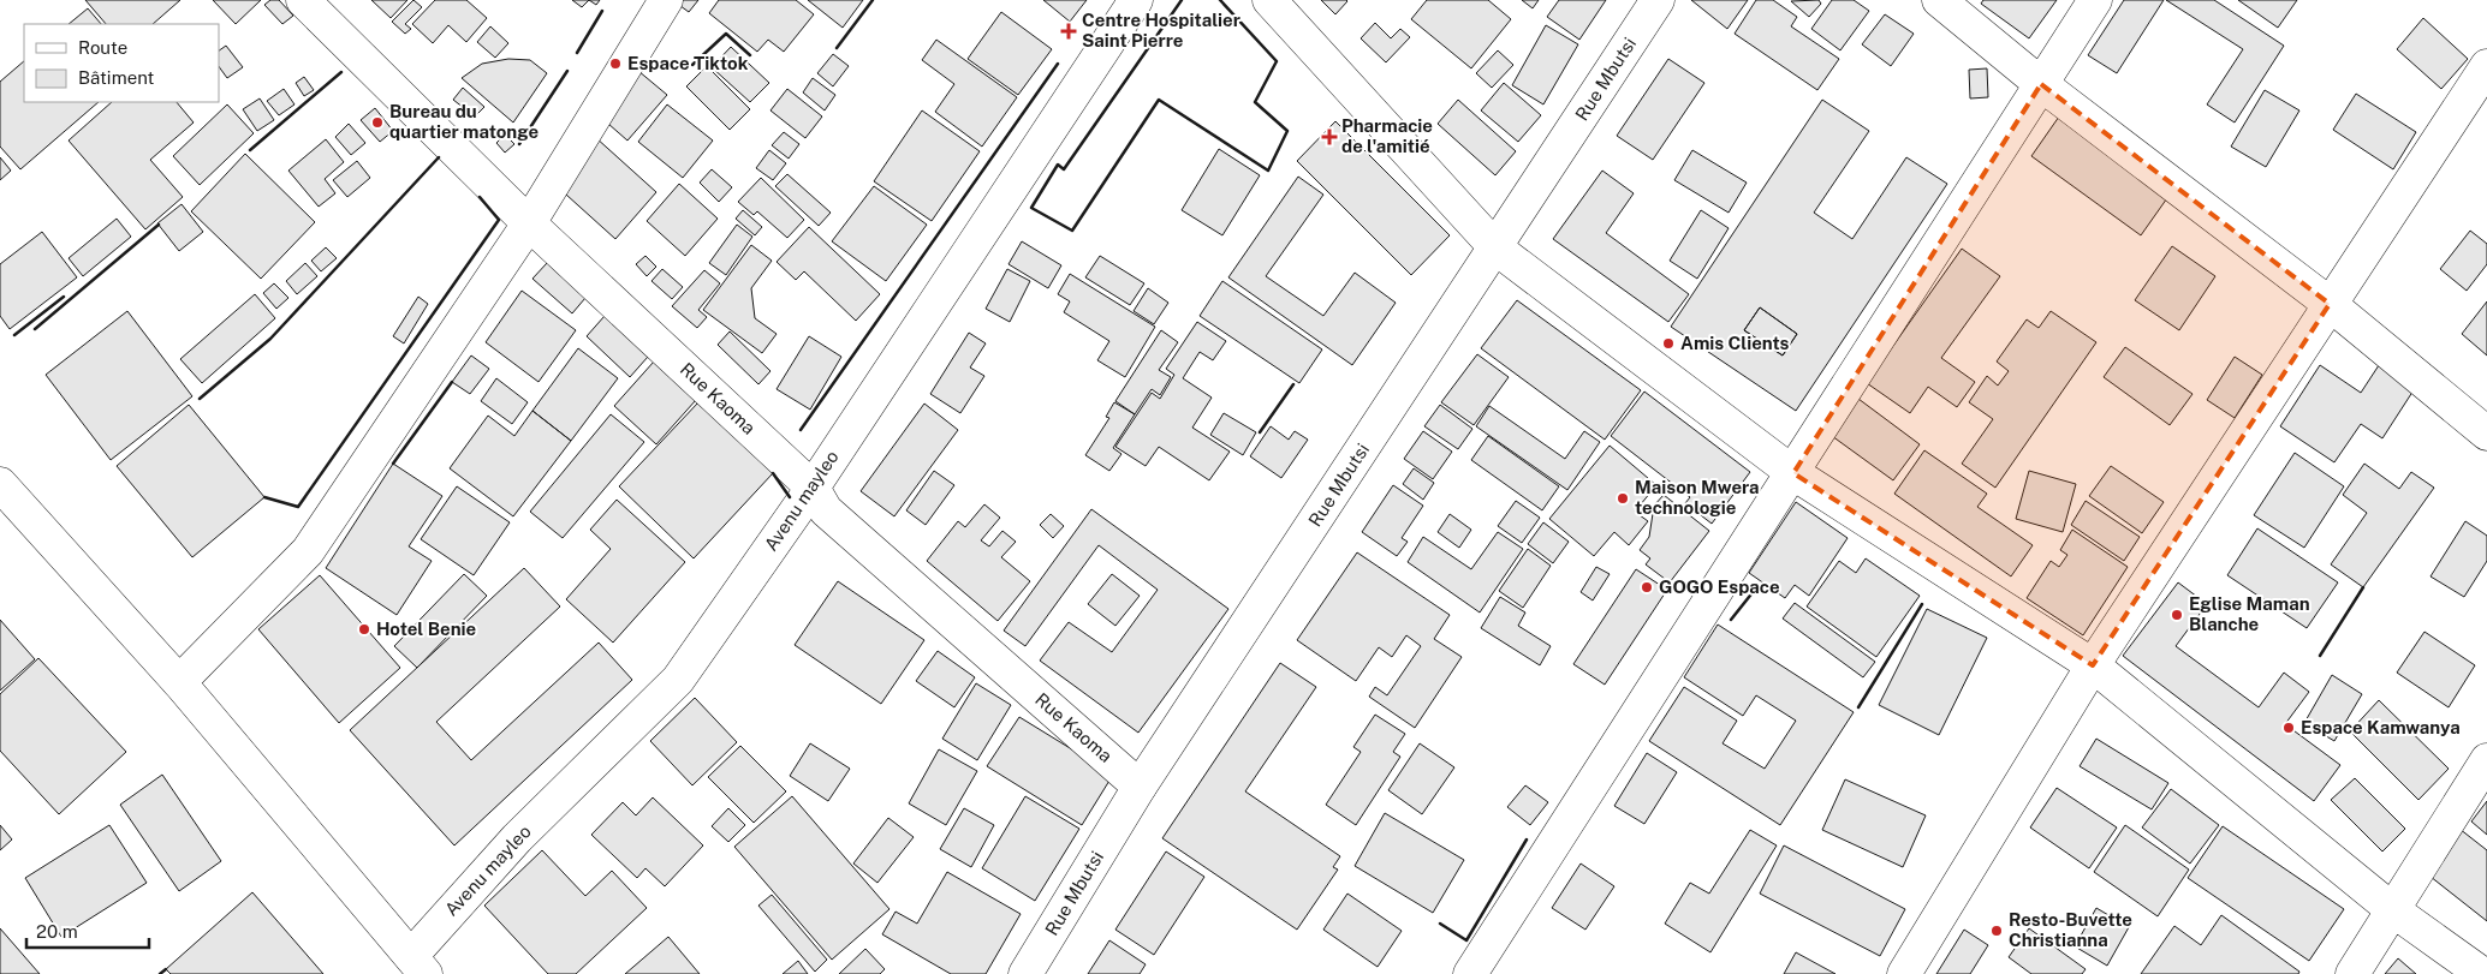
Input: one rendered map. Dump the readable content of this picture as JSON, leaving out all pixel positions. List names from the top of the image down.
{
  "streets": {
    "main road": ["Rue Mbutsi", "Rue Kaoma", "Avenu mayleo"]
  },
  "crossings": [
    ["Rue Mbutsi", "Rue Kaoma"],
    ["Rue Kaoma", "Avenu mayleo"]
  ],
  "places": {
    "health": ["Centre Hospitalier Saint Pierre", "Pharmacie de l'amitié"],
    "other": [
      "Espace Tiktok",
      "Bureau du quartier matonge",
      "Amis Clients",
      "Maison Mwera technologie",
      "GOGO Espace",
      "Eglise Maman Blanche",
      "Hotel Benie",
      "Espace Kamwanya",
      "Resto-Buvette Christianna"
    ]
  },
  "legend": ["Route", "Bâtiment"],
  "scale_bar": "20 m"
}
